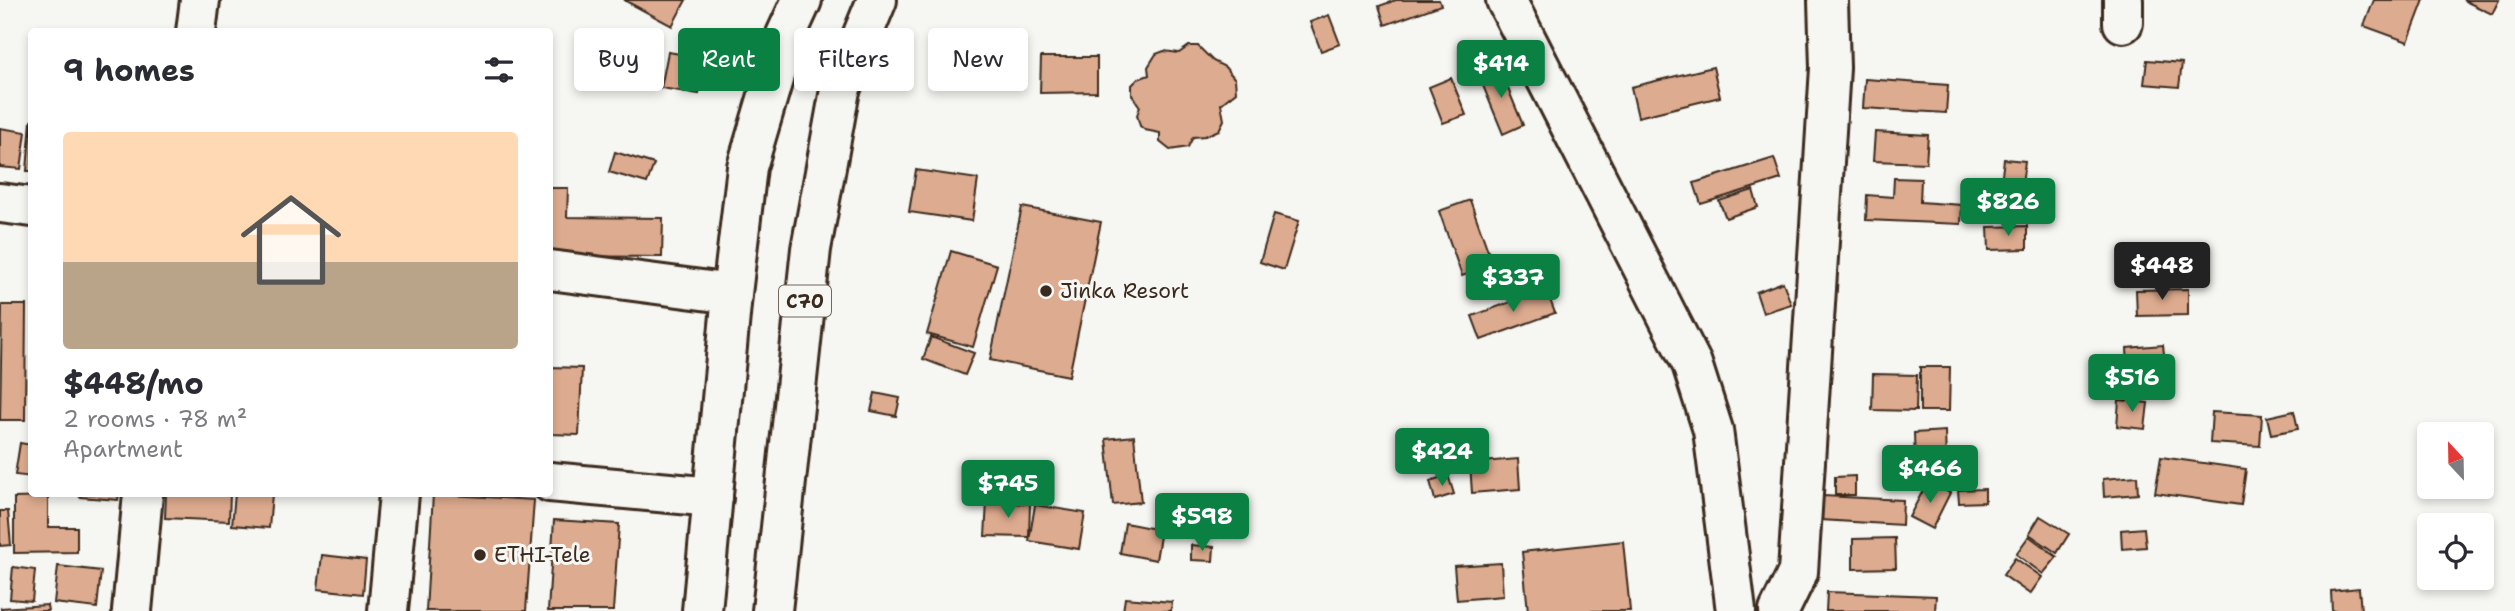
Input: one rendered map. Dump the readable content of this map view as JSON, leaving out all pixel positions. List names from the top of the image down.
{
  "streets": {
    "main road": ["C70"]
  },
  "places": ["Jinka Resort", "ETHI-Tele"],
  "north": "top",
  "page": {
    "chip": [
      "Buy",
      "Rent",
      "Filters",
      "New"
    ],
    "heading": "9 homes",
    "price": [
      "$414",
      "$826",
      "$448",
      "$337",
      "$516",
      "$424",
      "$466",
      "$745",
      "$598"
    ],
    "list": [
      {
        "name": "$448/mo",
        "note": "2 rooms · 78 m² · Apartment"
      }
    ]
  }
}
